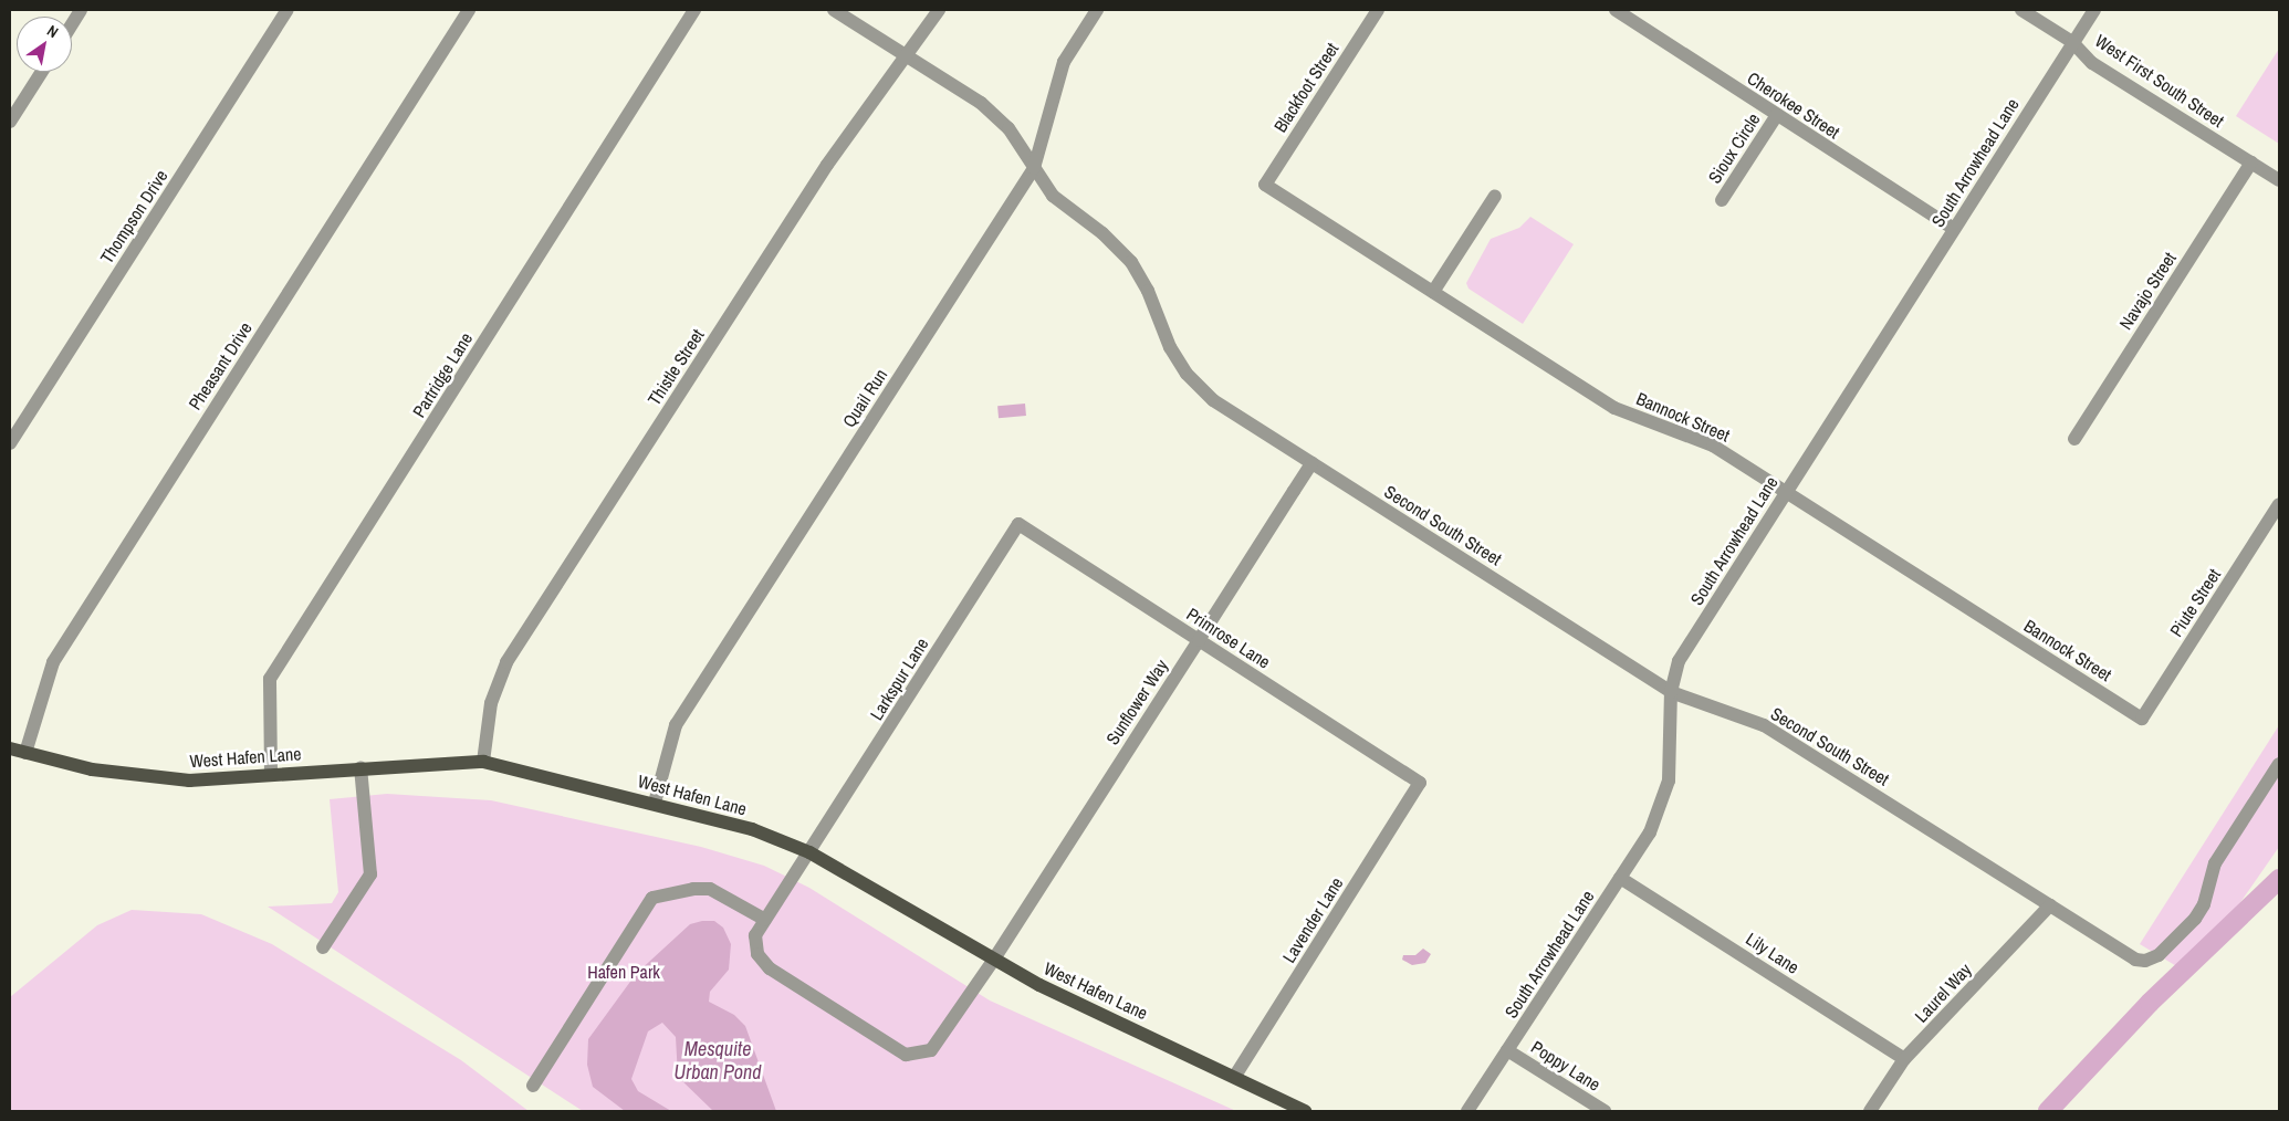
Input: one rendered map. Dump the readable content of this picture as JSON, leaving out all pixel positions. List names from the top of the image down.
{
  "streets": {
    "main road": ["West Hafen Lane"],
    "street": [
      "West First South Street",
      "Blackfoot Street",
      "Cherokee Street",
      "Sioux Circle",
      "South Arrowhead Lane",
      "Thompson Drive",
      "Navajo Street",
      "Pheasant Drive",
      "Thistle Street",
      "Partridge Lane",
      "Quail Run",
      "Bannock Street",
      "Second South Street",
      "Piute Street",
      "Primrose Lane",
      "Larkspur Lane",
      "Sunflower Way",
      "Lavender Lane",
      "Lily Lane",
      "Laurel Way",
      "Poppy Lane"
    ]
  },
  "crossings": [
    ["West First South Street", "South Arrowhead Lane"],
    ["West First South Street", "Navajo Street"],
    ["Blackfoot Street", "Bannock Street"],
    ["Cherokee Street", "Sioux Circle"],
    ["Cherokee Street", "South Arrowhead Lane"],
    ["South Arrowhead Lane", "Bannock Street"],
    ["South Arrowhead Lane", "Second South Street"],
    ["South Arrowhead Lane", "Lily Lane"],
    ["South Arrowhead Lane", "Poppy Lane"],
    ["Pheasant Drive", "West Hafen Lane"],
    ["Thistle Street", "Second South Street"],
    ["Thistle Street", "West Hafen Lane"],
    ["Partridge Lane", "West Hafen Lane"],
    ["Quail Run", "Second South Street"],
    ["Quail Run", "West Hafen Lane"],
    ["Bannock Street", "Piute Street"],
    ["Second South Street", "Sunflower Way"],
    ["Second South Street", "Laurel Way"],
    ["Primrose Lane", "Larkspur Lane"],
    ["Primrose Lane", "Sunflower Way"],
    ["Primrose Lane", "Lavender Lane"],
    ["Larkspur Lane", "Sunflower Way"],
    ["Larkspur Lane", "West Hafen Lane"],
    ["Sunflower Way", "West Hafen Lane"],
    ["West Hafen Lane", "Lavender Lane"],
    ["Lily Lane", "Laurel Way"]
  ],
  "water": ["Mesquite Urban Pond"],
  "parks": ["Hafen Park"],
  "north": "top right"
}
